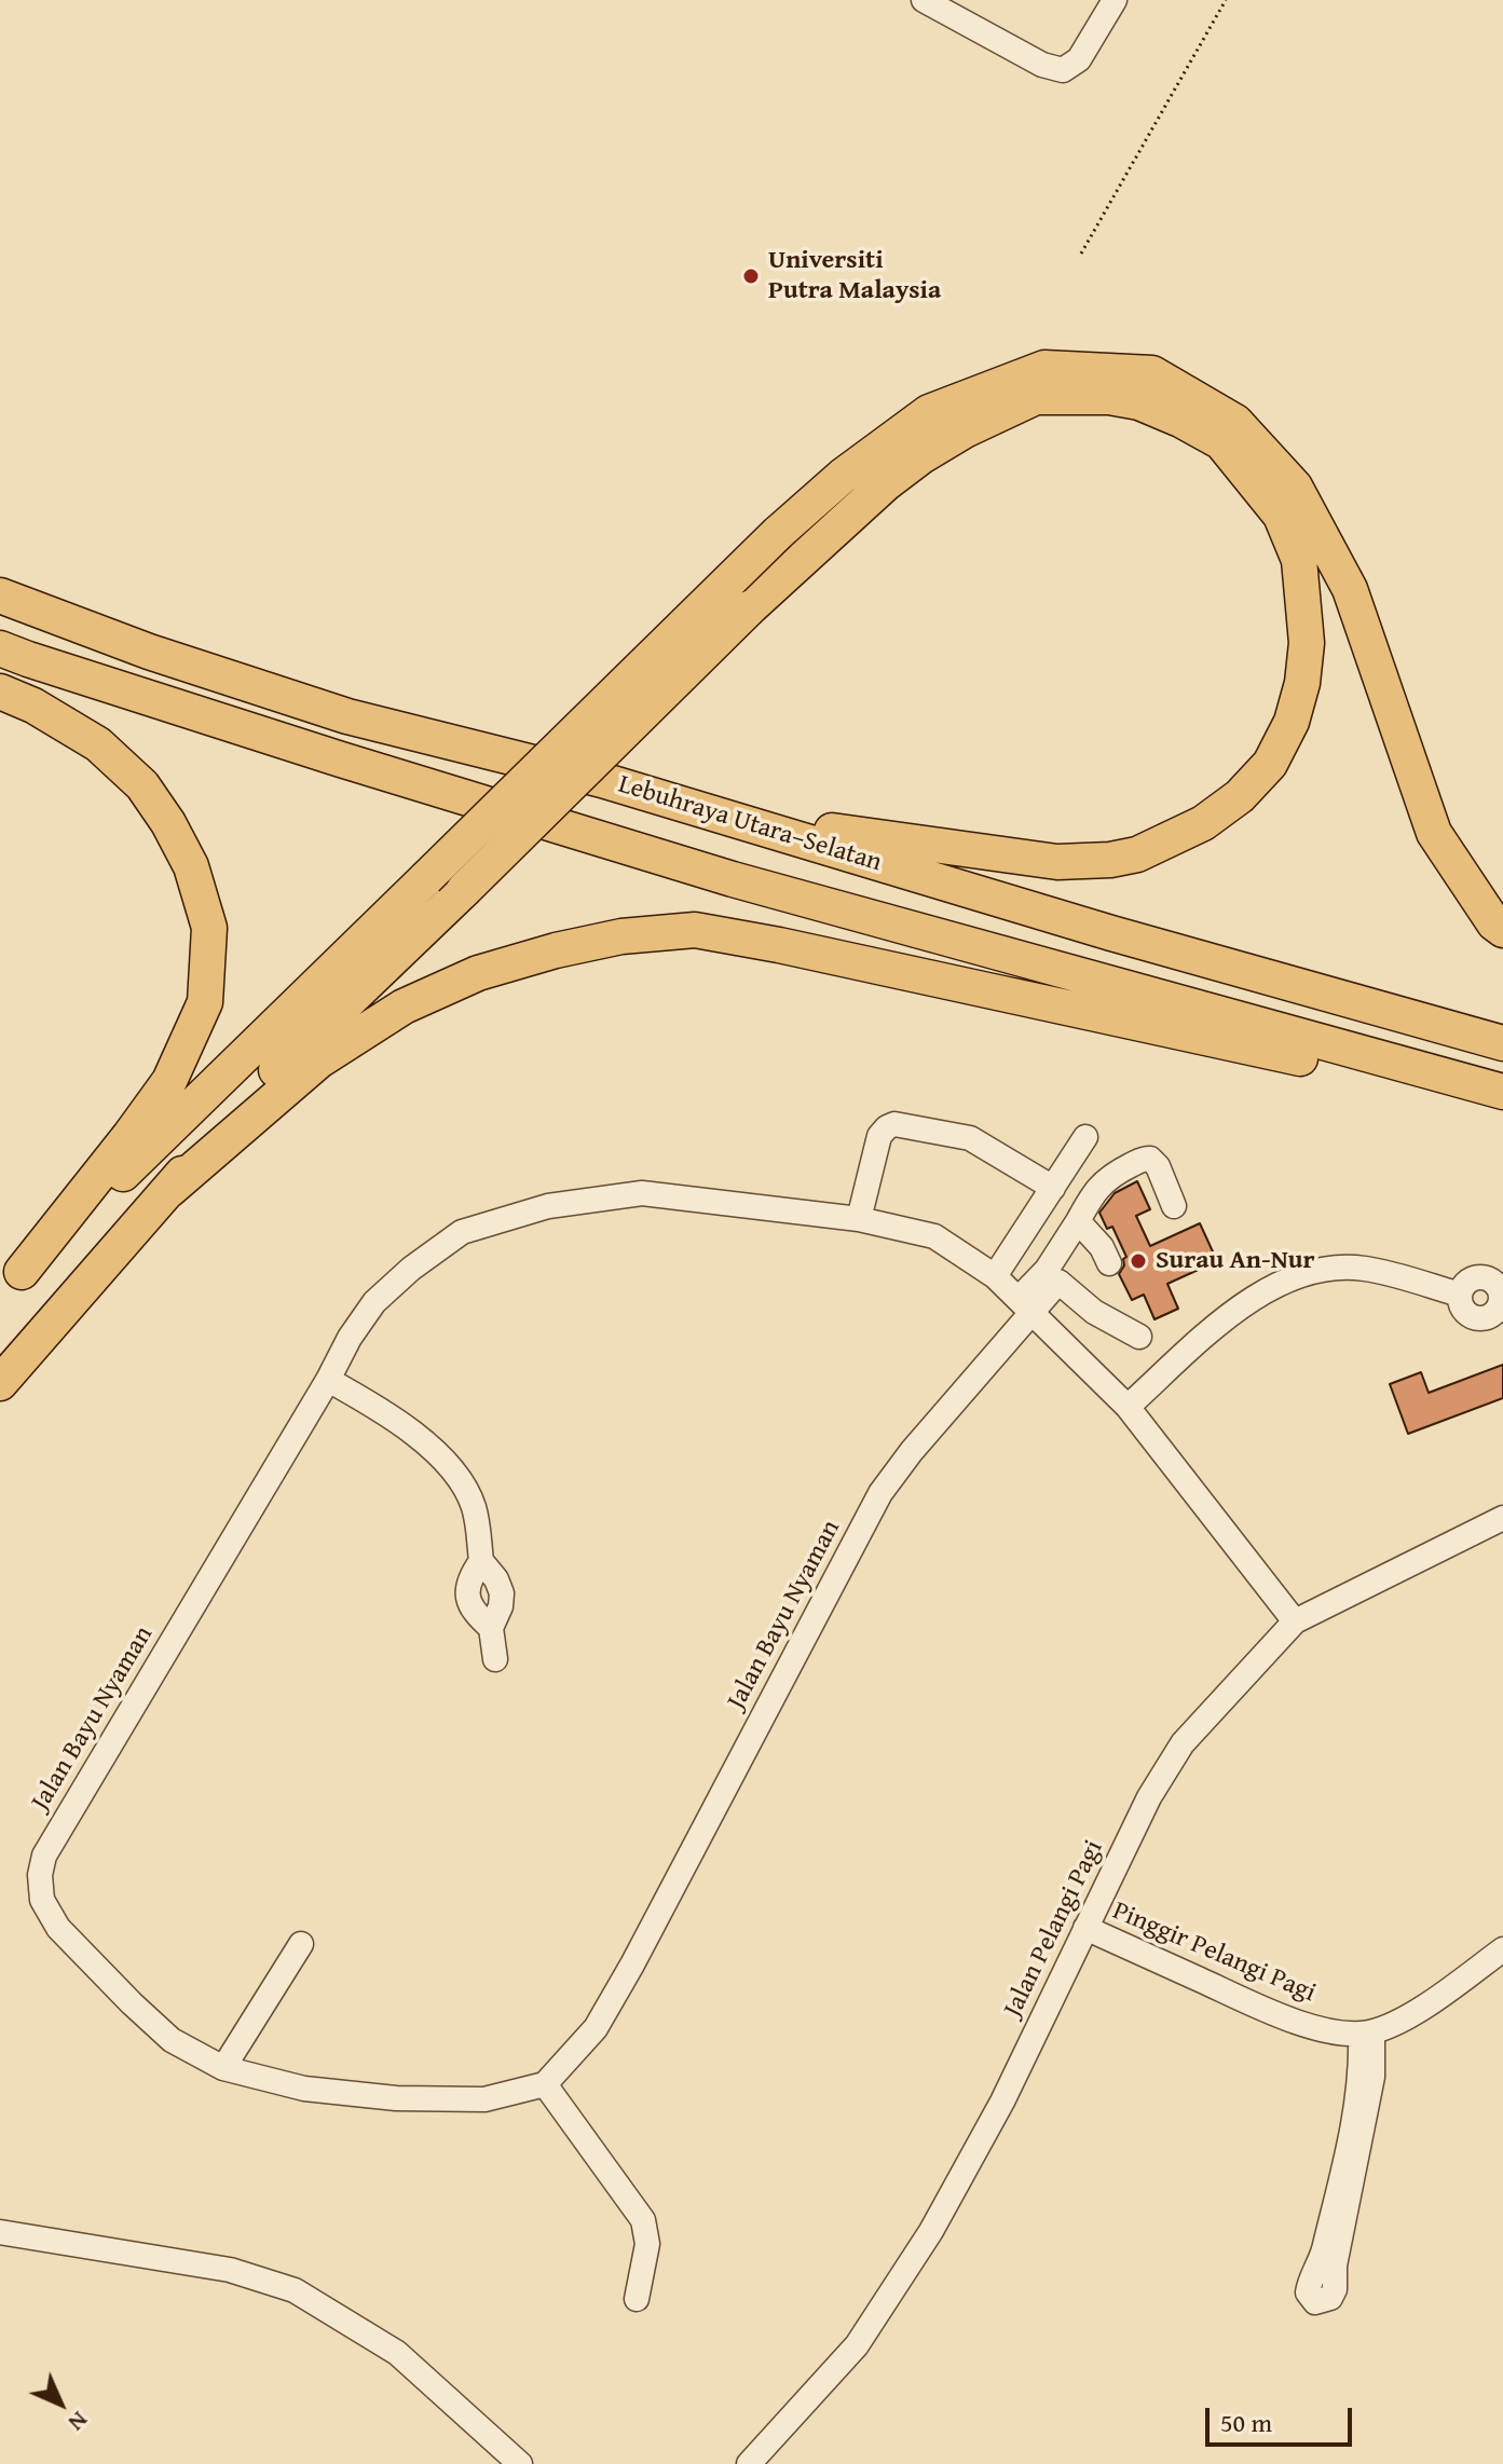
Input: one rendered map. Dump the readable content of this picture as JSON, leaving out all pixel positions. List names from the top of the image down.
{
  "streets": {
    "highway": ["Lebuhraya Utara–Selatan"],
    "street": ["Jalan Bayu Nyaman", "Jalan Pelangi Pagi", "Pinggir Pelangi Pagi"]
  },
  "crossings": [
    ["Jalan Bayu Nyaman", "Jalan Pelangi Pagi"],
    ["Jalan Pelangi Pagi", "Pinggir Pelangi Pagi"]
  ],
  "places": ["Universiti Putra Malaysia", "Surau An-Nur"],
  "scale_bar": "50 m",
  "north": "bottom right"
}
